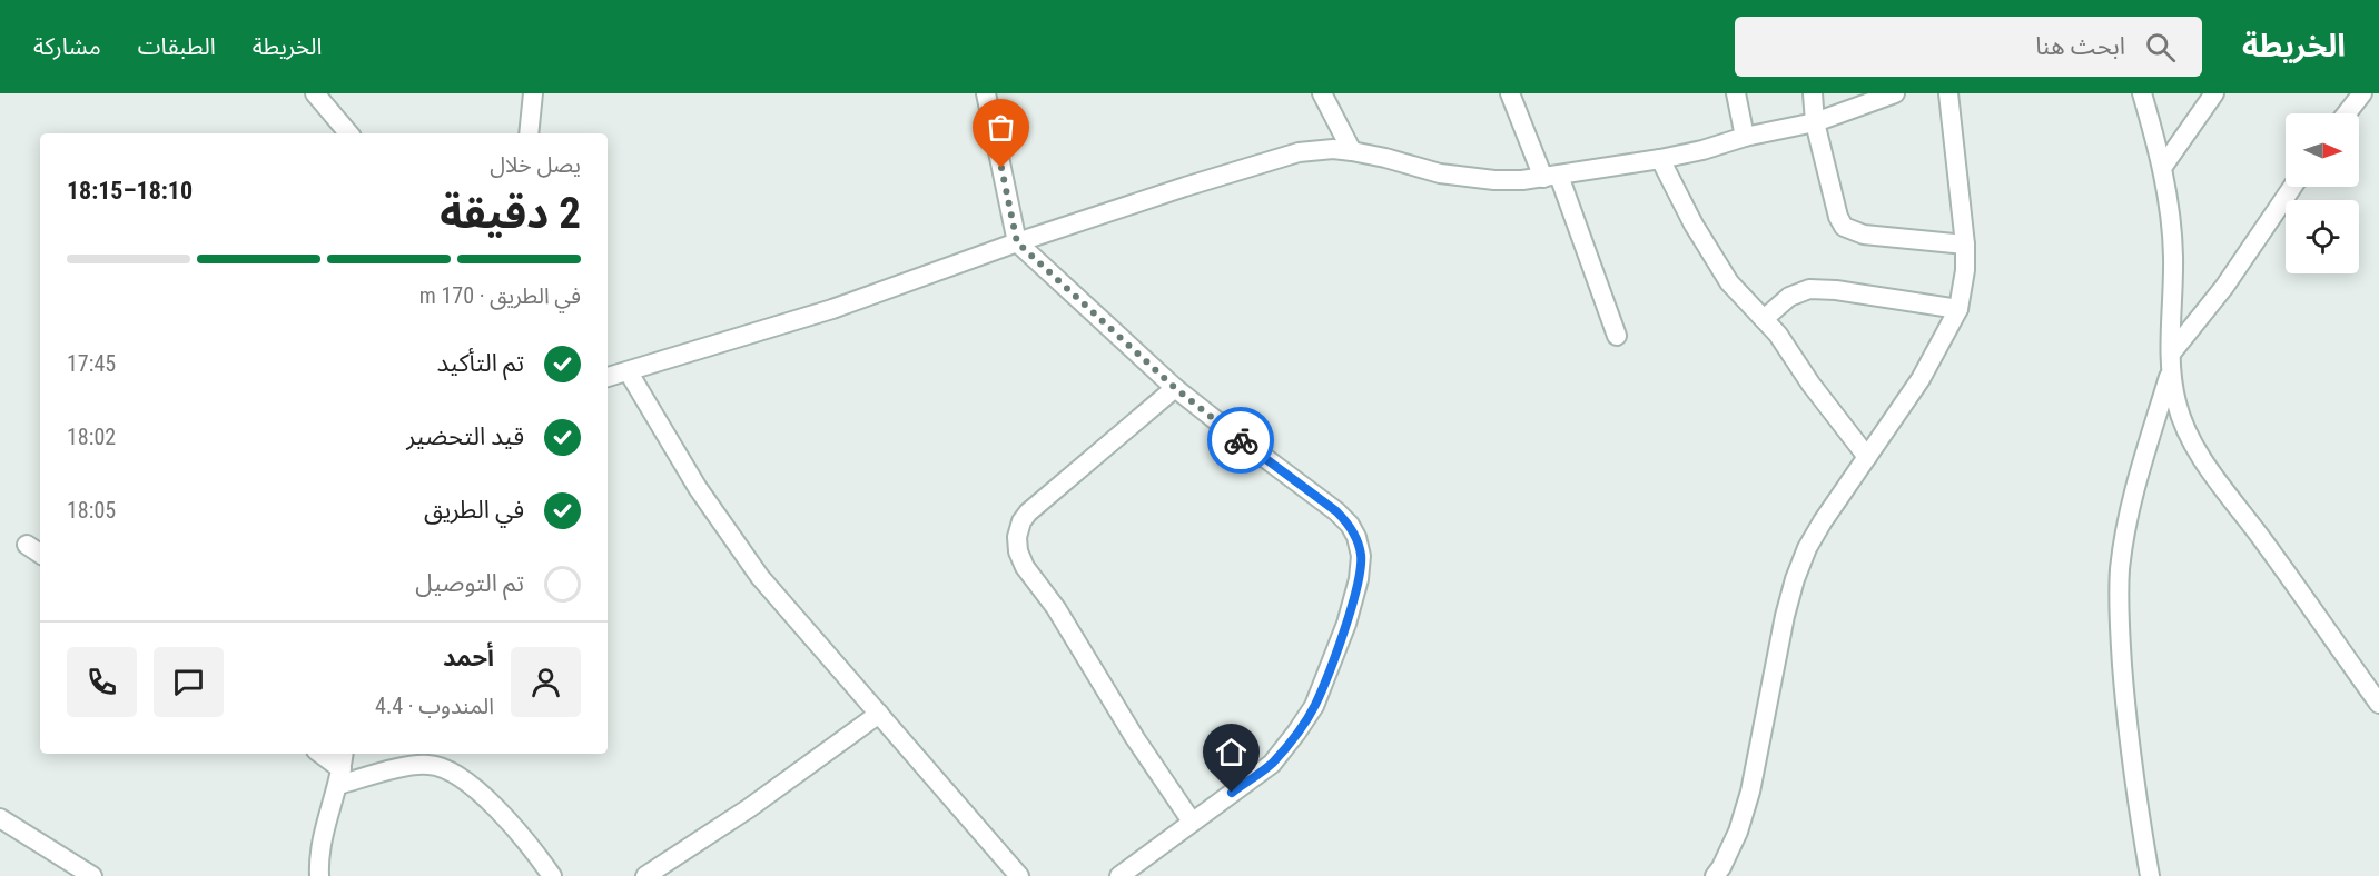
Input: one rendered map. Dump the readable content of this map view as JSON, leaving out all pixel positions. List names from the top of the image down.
{
  "north": "right",
  "page": {
    "header": "الخريطة",
    "search": "ابحث هنا",
    "nav": ["الخريطة", "الطبقات", "مشاركة"],
    "heading": ["2 دقيقة", "يصل خلال", "18:10–18:15"],
    "panel": ["أحمد", "المندوب · 4.4"],
    "bar": "في الطريق · 170 m",
    "list": [
      ["تم التأكيد", "17:45"],
      ["قيد التحضير", "18:02"],
      ["في الطريق", "18:05"],
      "تم التوصيل"
    ]
  }
}
